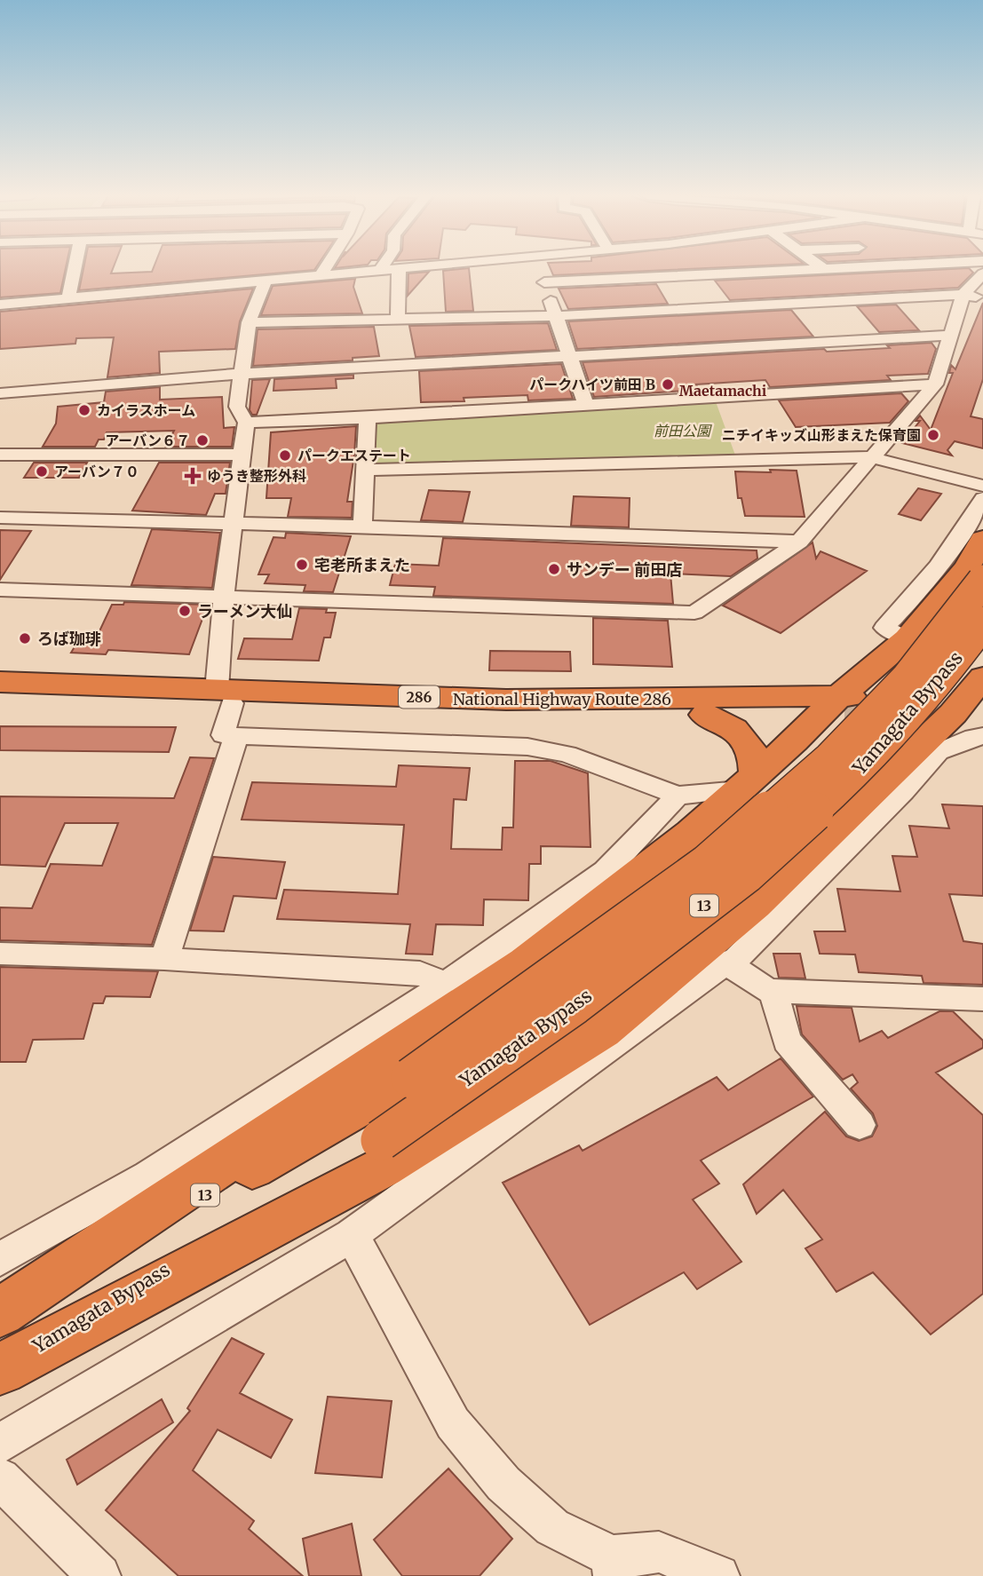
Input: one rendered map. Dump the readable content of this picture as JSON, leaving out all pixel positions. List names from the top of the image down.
{
  "streets": {
    "highway": [
      "286",
      "National Highway Route 286",
      "Yamagata Bypass",
      "13"
    ]
  },
  "districts": ["Maetamachi"],
  "parks": ["前田公園"],
  "places": {
    "other": [
      "パークハイツ前田 B",
      "カイラスホーム",
      "ニチイキッズ山形まえた保育園",
      "アーバン６７",
      "パークエステート",
      "アーバン７０",
      "宅老所まえた",
      "サンデー 前田店",
      "ラーメン大仙",
      "ろば珈琲"
    ],
    "health": ["ゆうき整形外科"]
  }
}
